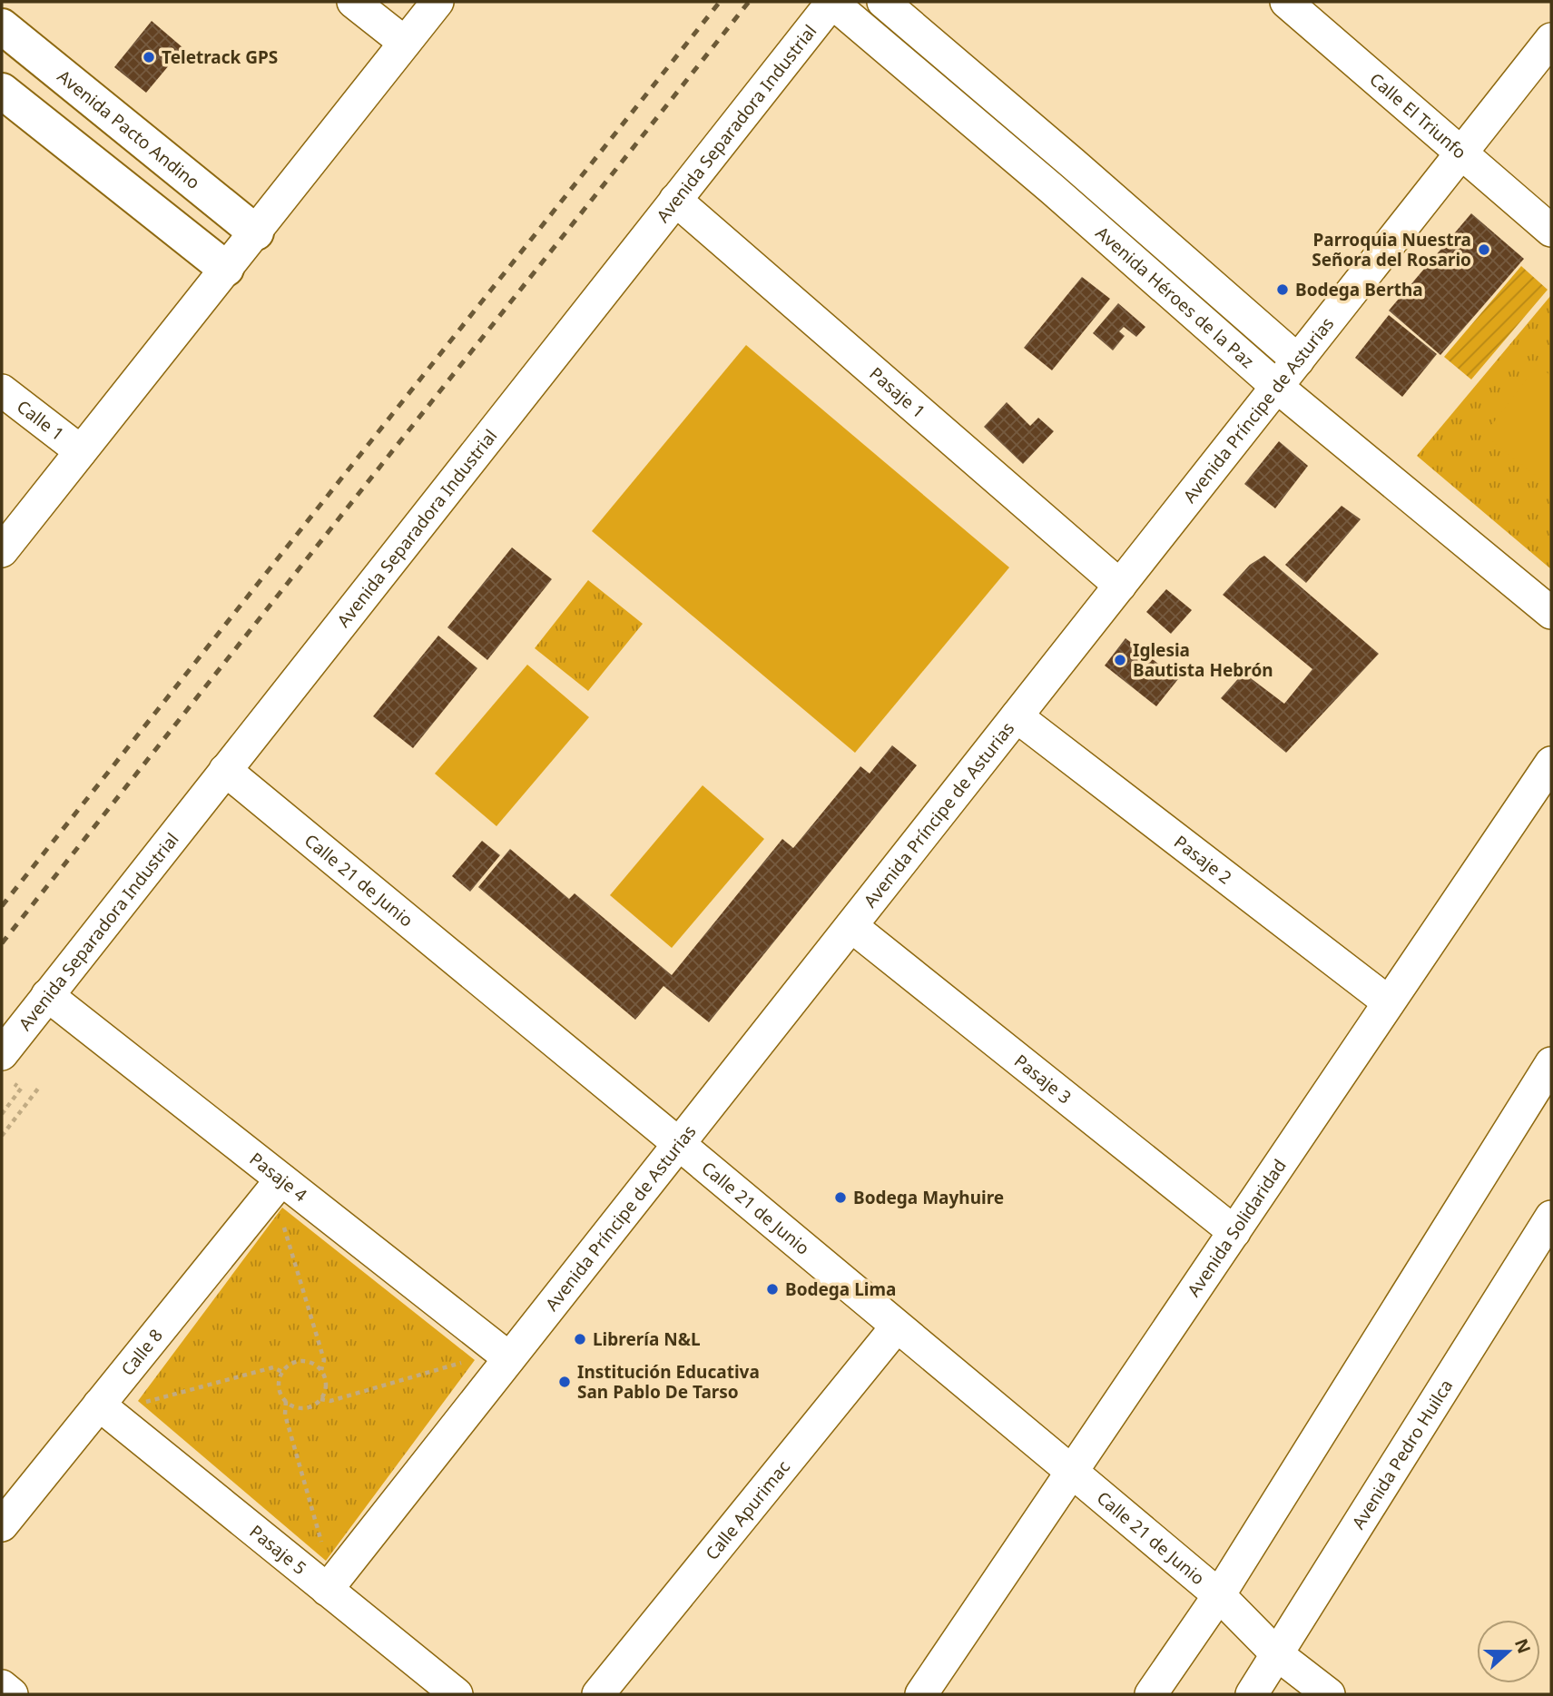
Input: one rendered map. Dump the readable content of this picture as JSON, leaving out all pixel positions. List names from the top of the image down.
{
  "streets": {
    "street": [
      "Calle El Triunfo",
      "Avenida Separadora Industrial",
      "Avenida Pacto Andino",
      "Avenida Héroes de la Paz",
      "Pasaje 1",
      "Avenida Príncipe de Asturias",
      "Calle 1",
      "Pasaje 2",
      "Calle 21 de Junio",
      "Pasaje 3",
      "Pasaje 4",
      "Avenida Solidaridad",
      "Calle 8",
      "Avenida Pedro Huilca",
      "Calle Apurimac",
      "Pasaje 5"
    ]
  },
  "crossings": [
    ["Calle El Triunfo", "Avenida Príncipe de Asturias"],
    ["Avenida Separadora Industrial", "Avenida Héroes de la Paz"],
    ["Avenida Separadora Industrial", "Pasaje 1"],
    ["Avenida Separadora Industrial", "Calle 21 de Junio"],
    ["Avenida Separadora Industrial", "Pasaje 4"],
    ["Avenida Héroes de la Paz", "Avenida Príncipe de Asturias"],
    ["Pasaje 1", "Avenida Príncipe de Asturias"],
    ["Avenida Príncipe de Asturias", "Pasaje 2"],
    ["Avenida Príncipe de Asturias", "Calle 21 de Junio"],
    ["Avenida Príncipe de Asturias", "Pasaje 3"],
    ["Avenida Príncipe de Asturias", "Pasaje 4"],
    ["Avenida Príncipe de Asturias", "Pasaje 5"],
    ["Pasaje 2", "Avenida Solidaridad"],
    ["Calle 21 de Junio", "Avenida Solidaridad"],
    ["Calle 21 de Junio", "Avenida Pedro Huilca"],
    ["Calle 21 de Junio", "Calle Apurimac"],
    ["Pasaje 3", "Avenida Solidaridad"],
    ["Pasaje 4", "Calle 8"],
    ["Calle 8", "Pasaje 5"]
  ],
  "places": [
    "Teletrack GPS",
    "Parroquia Nuestra Señora del Rosario",
    "Bodega Bertha",
    "Iglesia Bautista Hebrón",
    "Bodega Mayhuire",
    "Bodega Lima",
    "Librería N&L",
    "Institución Educativa San Pablo De Tarso"
  ],
  "north": "right"
}
